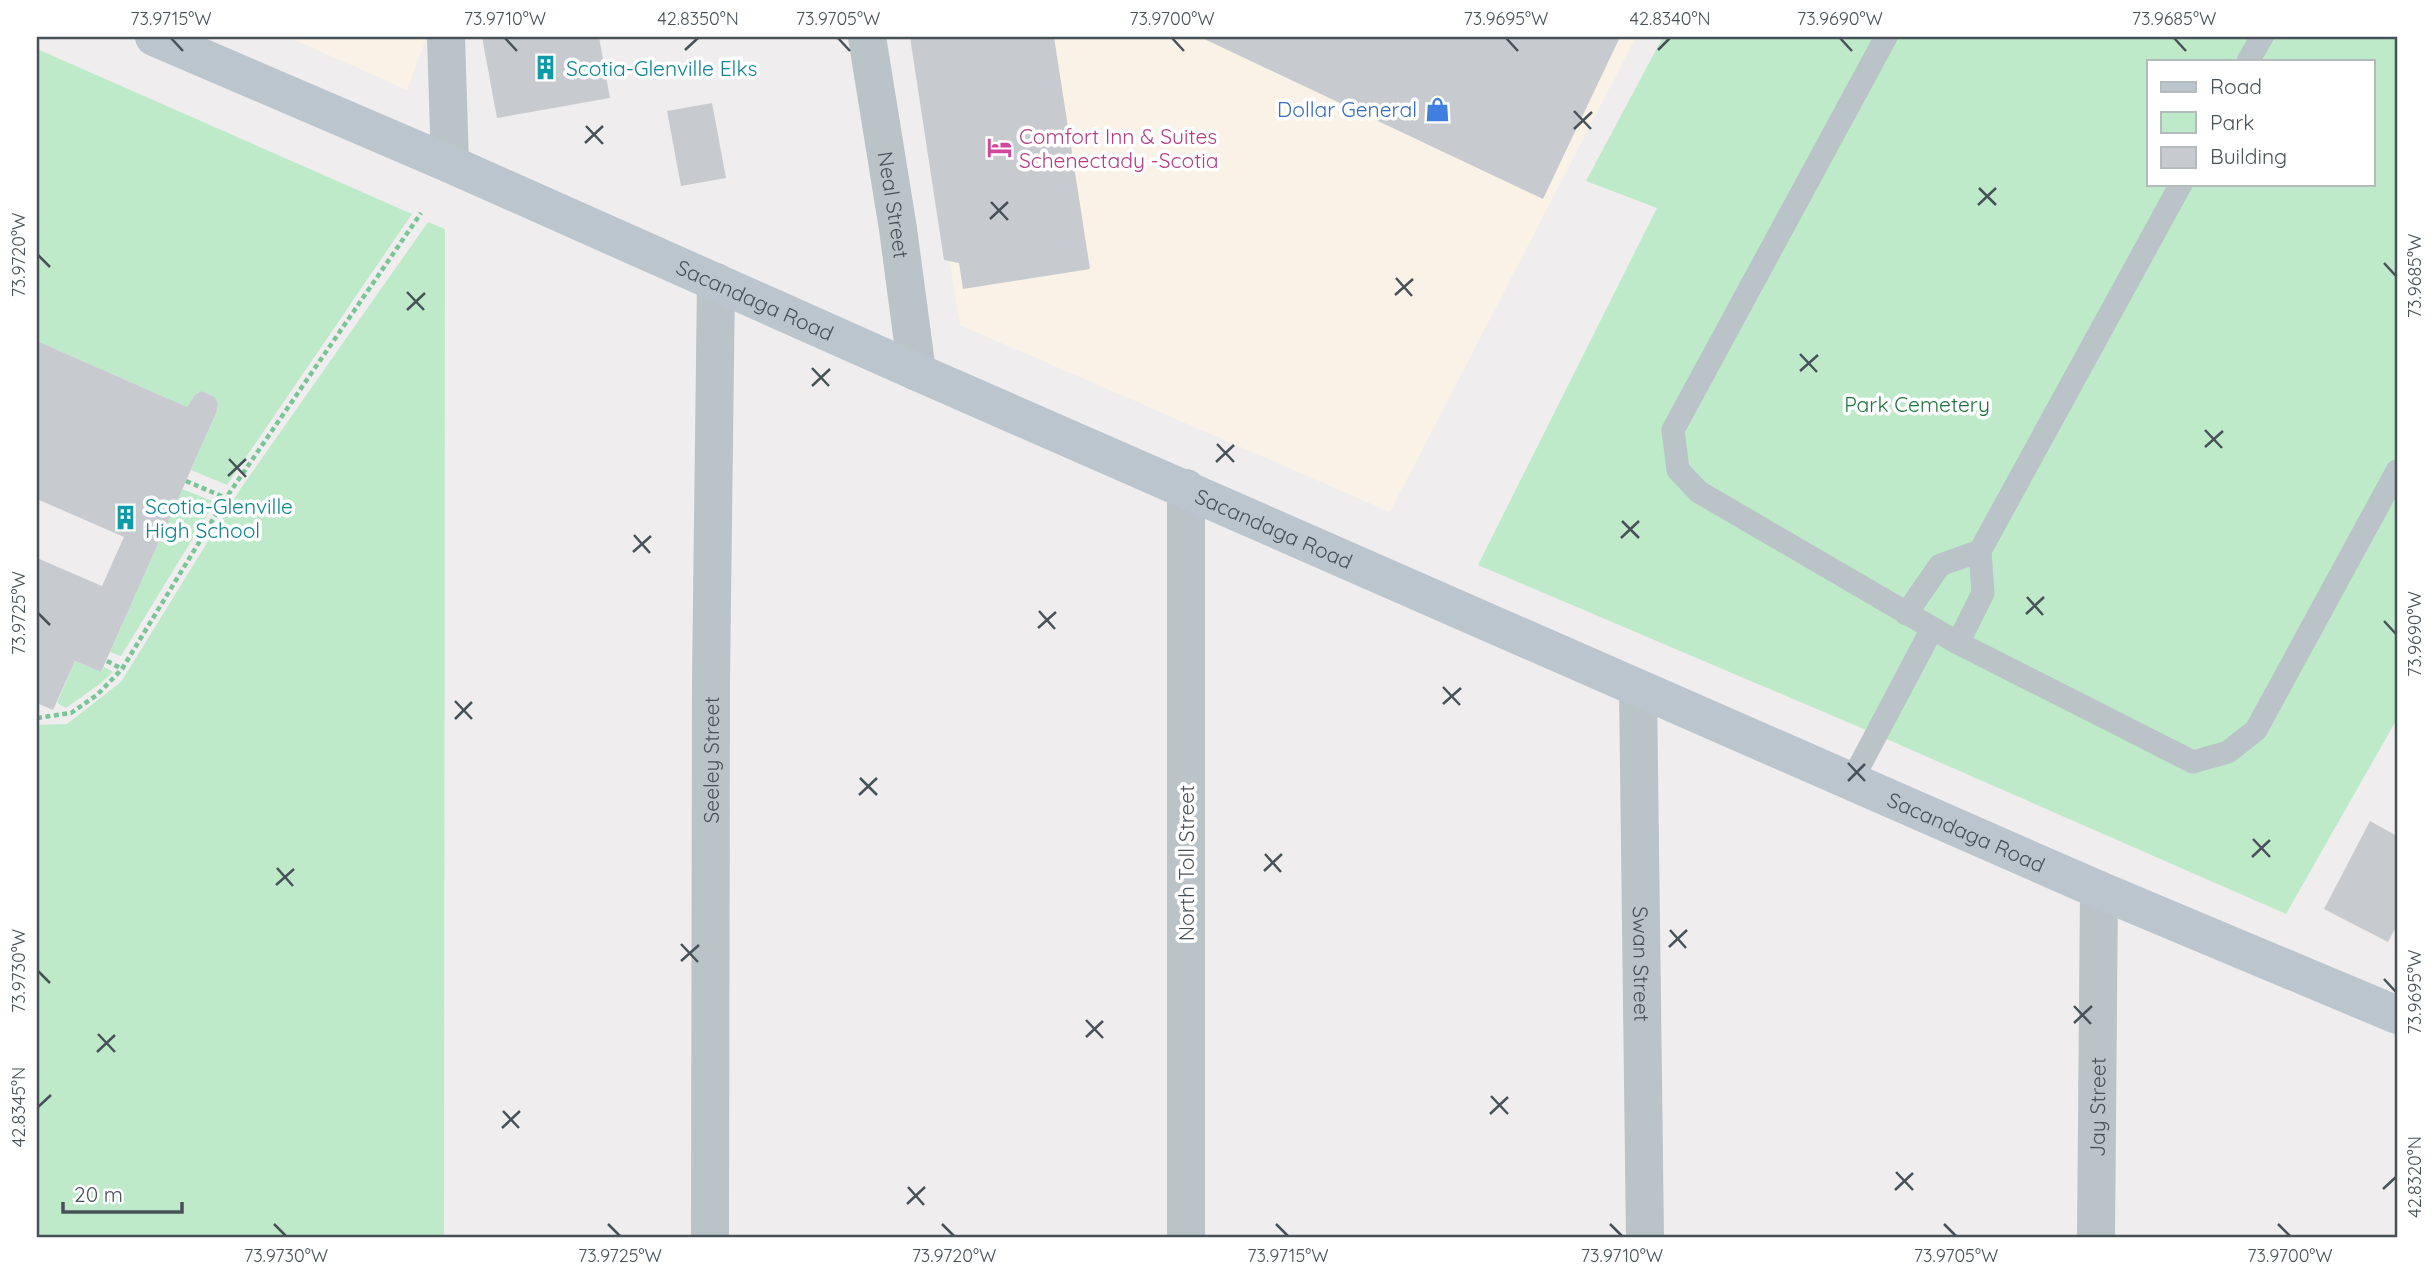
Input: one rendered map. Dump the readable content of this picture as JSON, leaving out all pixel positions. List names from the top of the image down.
{
  "streets": {
    "main road": ["Sacandaga Road"],
    "street": [
      "Neal Street",
      "Seeley Street",
      "North Toll Street",
      "Swan Street",
      "Jay Street"
    ]
  },
  "crossings": [
    ["Neal Street", "Sacandaga Road"],
    ["Sacandaga Road", "Seeley Street"],
    ["Sacandaga Road", "North Toll Street"],
    ["Sacandaga Road", "Swan Street"],
    ["Sacandaga Road", "Jay Street"]
  ],
  "parks": ["Park Cemetery"],
  "places": {
    "building": ["Scotia-Glenville Elks", "Scotia-Glenville High School"],
    "shop": ["Dollar General"],
    "hotel": ["Comfort Inn & Suites Schenectady -Scotia"]
  },
  "legend": ["Road", "Park", "Building"],
  "scale_bar": "20 m",
  "coordinates": [
    "73.9715°W",
    "73.9710°W",
    "42.8350°N",
    "73.9705°W",
    "73.9700°W",
    "73.9695°W",
    "42.8340°N",
    "73.9690°W",
    "73.9685°W",
    "73.9720°W",
    "73.9725°W",
    "73.9730°W",
    "42.8345°N",
    "42.8320°N"
  ]
}
